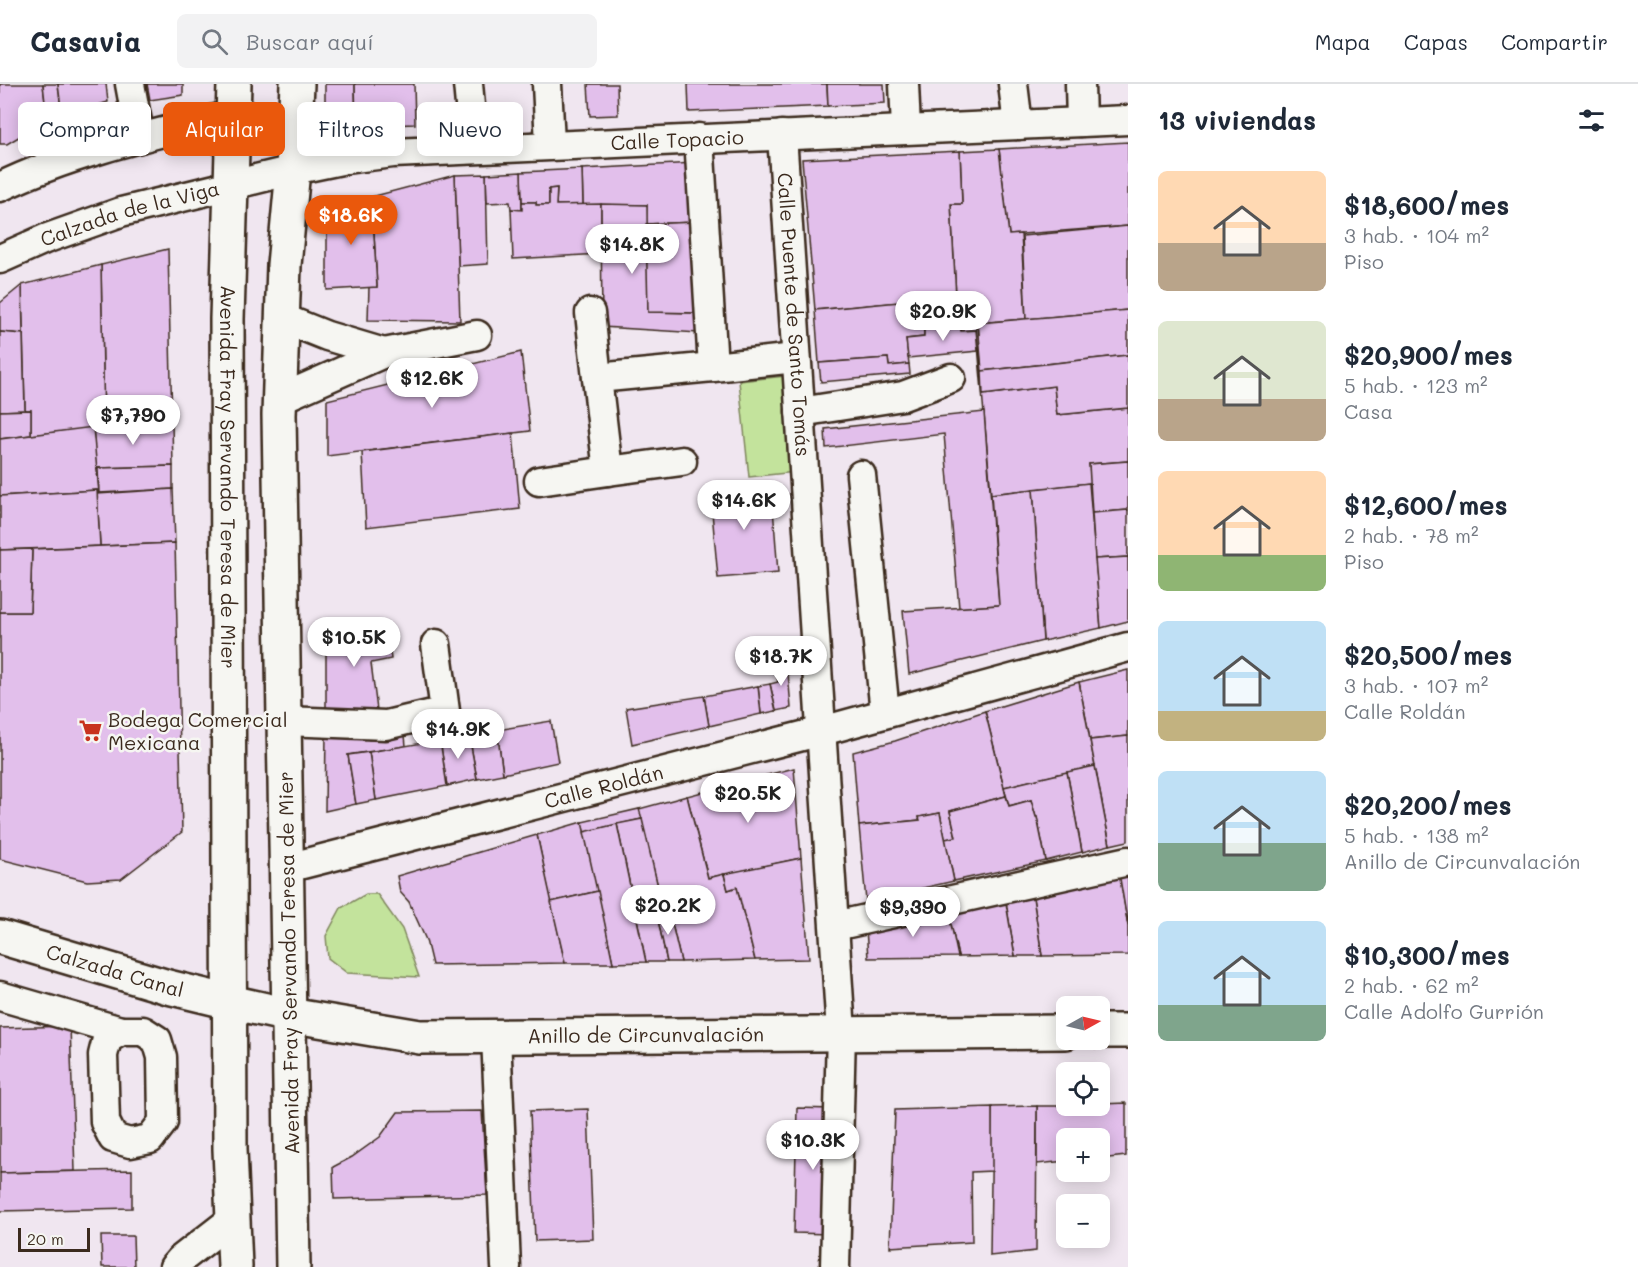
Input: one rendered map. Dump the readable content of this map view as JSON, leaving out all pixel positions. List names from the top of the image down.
{
  "streets": {
    "main road": ["Avenida Fray Servando Teresa de Mier", "Calzada Canal", "Anillo de Circunvalación"],
    "street": [
      "Calle Topacio",
      "Calzada de la Viga",
      "Calle Puente de Santo Tomás",
      "Calle Roldán"
    ]
  },
  "crossings": [
    ["Calle Topacio", "Calzada de la Viga"],
    ["Calle Topacio", "Calle Puente de Santo Tomás"],
    ["Calle Topacio", "Avenida Fray Servando Teresa de Mier"],
    ["Calzada de la Viga", "Avenida Fray Servando Teresa de Mier"],
    ["Calle Puente de Santo Tomás", "Calle Roldán"],
    ["Calle Puente de Santo Tomás", "Anillo de Circunvalación"],
    ["Avenida Fray Servando Teresa de Mier", "Calle Roldán"],
    ["Avenida Fray Servando Teresa de Mier", "Calzada Canal"],
    ["Avenida Fray Servando Teresa de Mier", "Anillo de Circunvalación"],
    ["Calzada Canal", "Anillo de Circunvalación"]
  ],
  "places": {
    "supermarket": ["Bodega Comercial Mexicana"]
  },
  "scale_bar": "20 m",
  "north": "right",
  "page": {
    "header": "Casavia",
    "search": "Buscar aquí",
    "nav": ["Mapa", "Capas", "Compartir"],
    "heading": "13 viviendas",
    "chip": [
      "Comprar",
      "Alquilar",
      "Filtros",
      "Nuevo"
    ],
    "list": [
      {
        "name": "$18,600/mes",
        "note": "3 hab. · 104 m² · Piso"
      },
      {
        "name": "$20,900/mes",
        "note": "5 hab. · 123 m² · Casa"
      },
      {
        "name": "$12,600/mes",
        "note": "2 hab. · 78 m² · Piso"
      },
      {
        "name": "$20,500/mes",
        "note": "3 hab. · 107 m² · Calle Roldán"
      },
      {
        "name": "$20,200/mes",
        "note": "5 hab. · 138 m² · Anillo de Circunvalación"
      },
      {
        "name": "$10,300/mes",
        "note": "2 hab. · 62 m² · Calle Adolfo Gurrión"
      }
    ],
    "price": [
      "$18.6K",
      "$14.8K",
      "$20.9K",
      "$12.6K",
      "$7,790",
      "$14.6K",
      "$10.5K",
      "$18.7K",
      "$14.9K",
      "$20.5K",
      "$20.2K",
      "$9,390",
      "$10.3K"
    ],
    "map_buttons": ["+", "−"],
    "scale": "20 m"
  }
}
